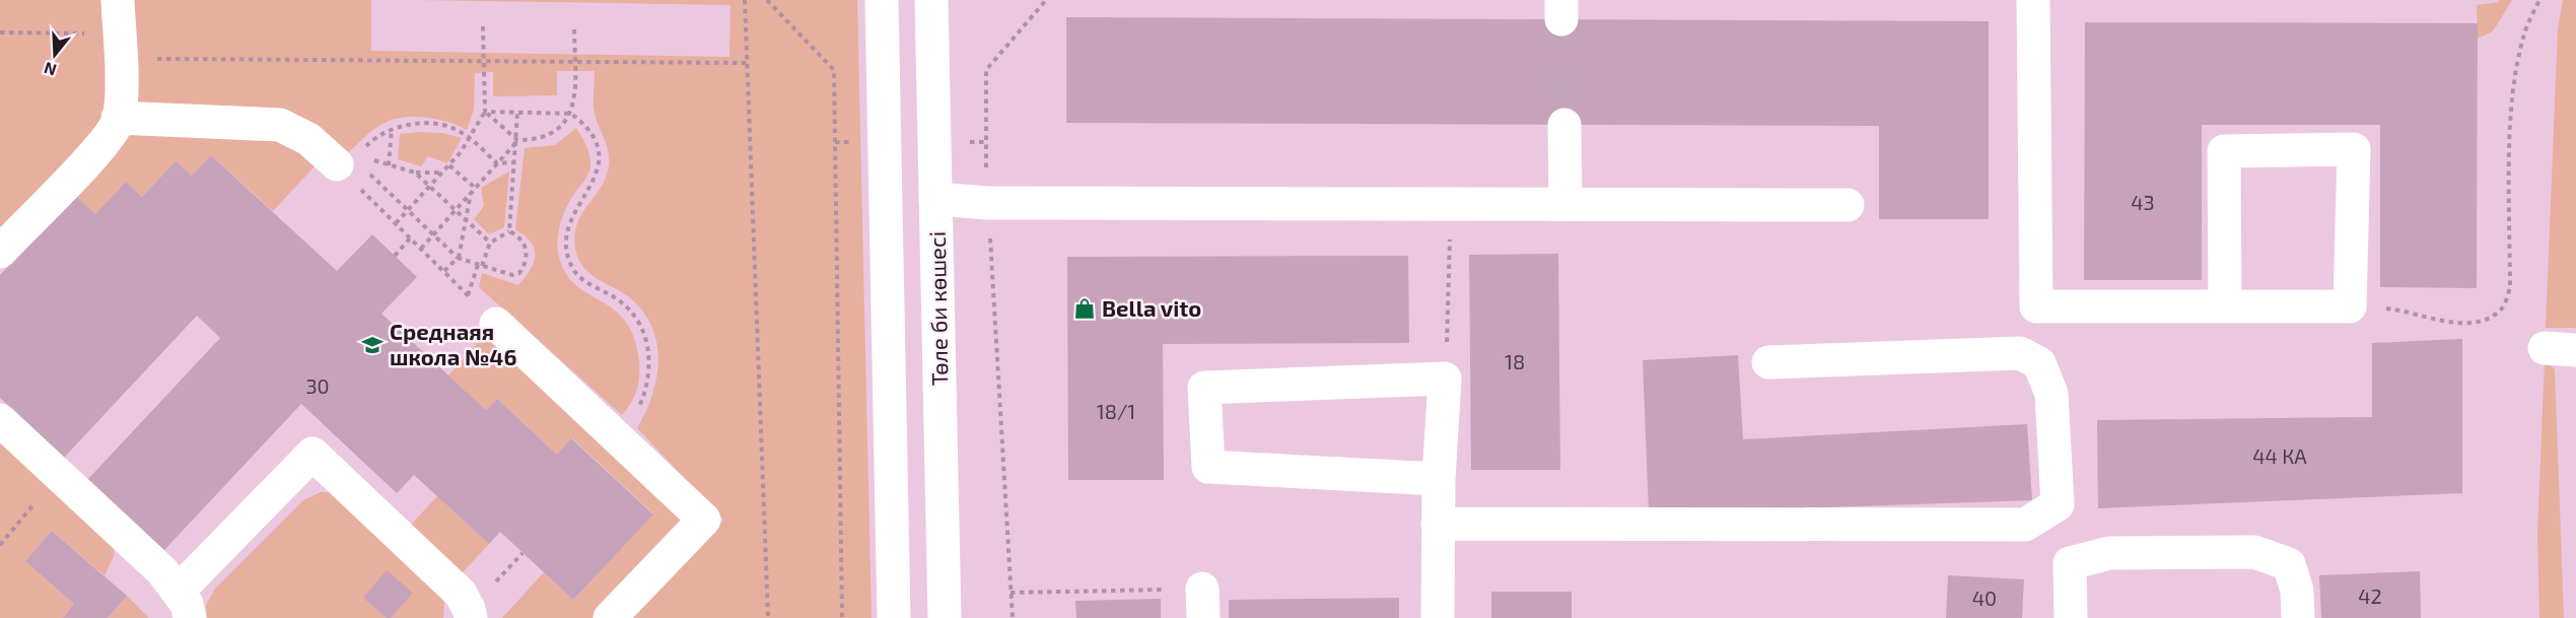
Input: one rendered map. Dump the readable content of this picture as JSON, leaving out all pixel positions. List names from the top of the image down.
{
  "streets": {
    "main road": ["Төле би көшесі"]
  },
  "places": {
    "shop": ["Bella vito"],
    "school or university": ["Среднаяя школа №46"]
  },
  "house_numbers": [
    "43",
    "18",
    "30",
    "18/1",
    "44 КА",
    "42",
    "40"
  ],
  "north": "bottom"
}
